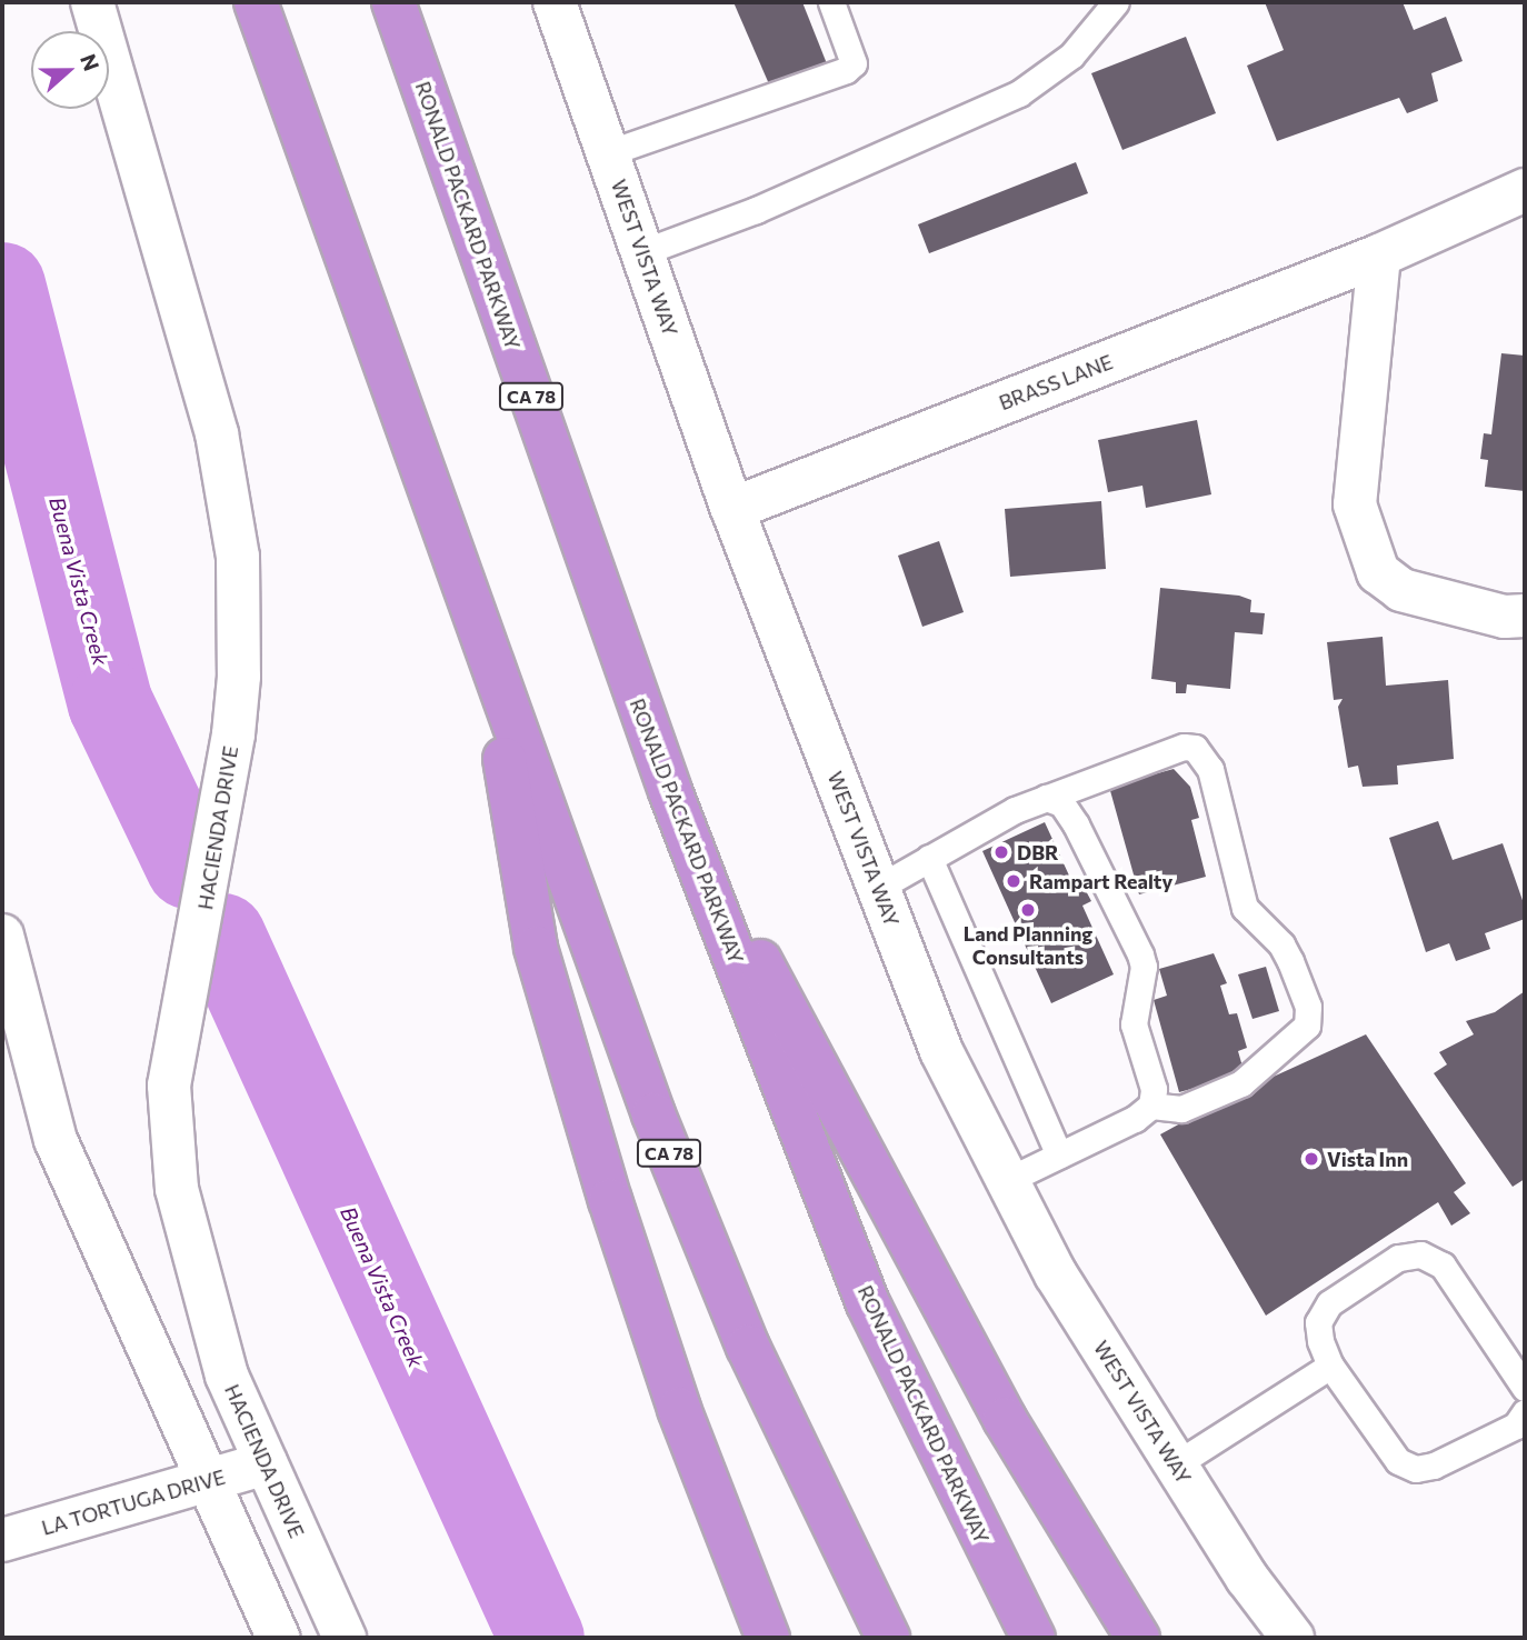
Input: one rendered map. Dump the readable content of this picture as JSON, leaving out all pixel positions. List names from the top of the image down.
{
  "streets": {
    "highway": ["RONALD PACKARD PARKWAY", "CA 78"],
    "main road": [
      "WEST VISTA WAY",
      "BRASS LANE",
      "HACIENDA DRIVE",
      "LA TORTUGA DRIVE"
    ]
  },
  "crossings": [
    ["WEST VISTA WAY", "BRASS LANE"],
    ["HACIENDA DRIVE", "LA TORTUGA DRIVE"]
  ],
  "water": ["Buena Vista Creek"],
  "places": [
    "DBR",
    "Rampart Realty",
    "Land Planning Consultants",
    "Vista Inn"
  ],
  "north": "right"
}
